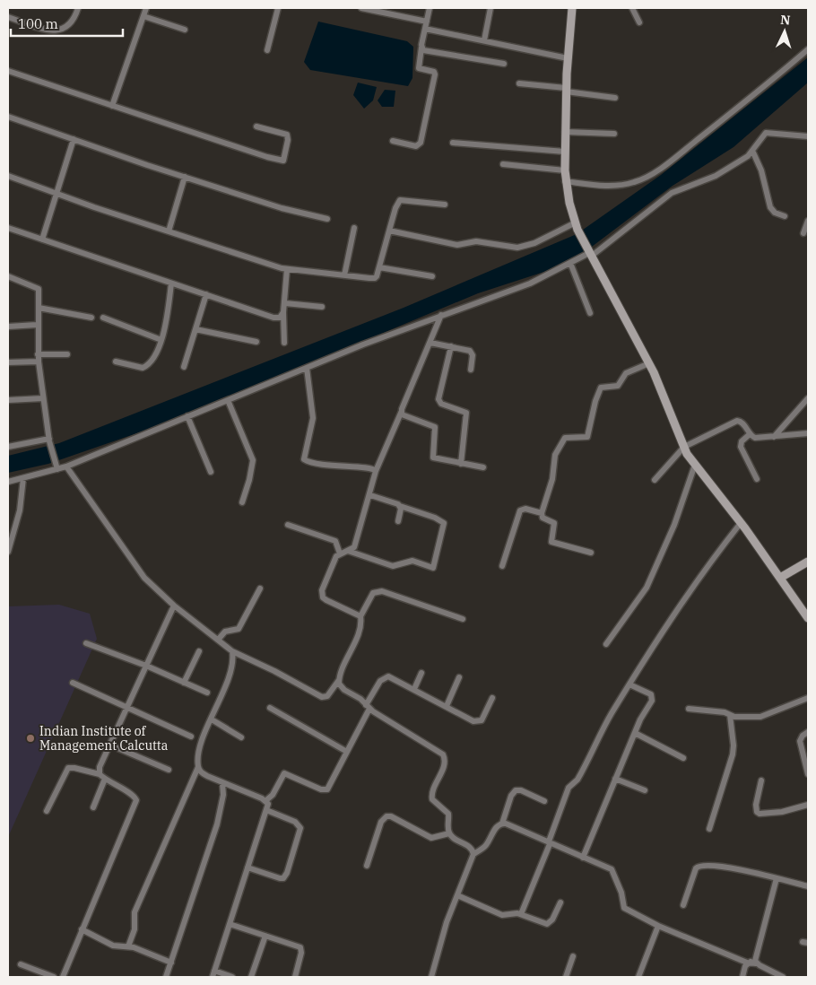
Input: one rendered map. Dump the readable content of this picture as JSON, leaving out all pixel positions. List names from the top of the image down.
{
  "places": ["Indian Institute of Management Calcutta"],
  "scale_bar": "100 m",
  "north": "top"
}
